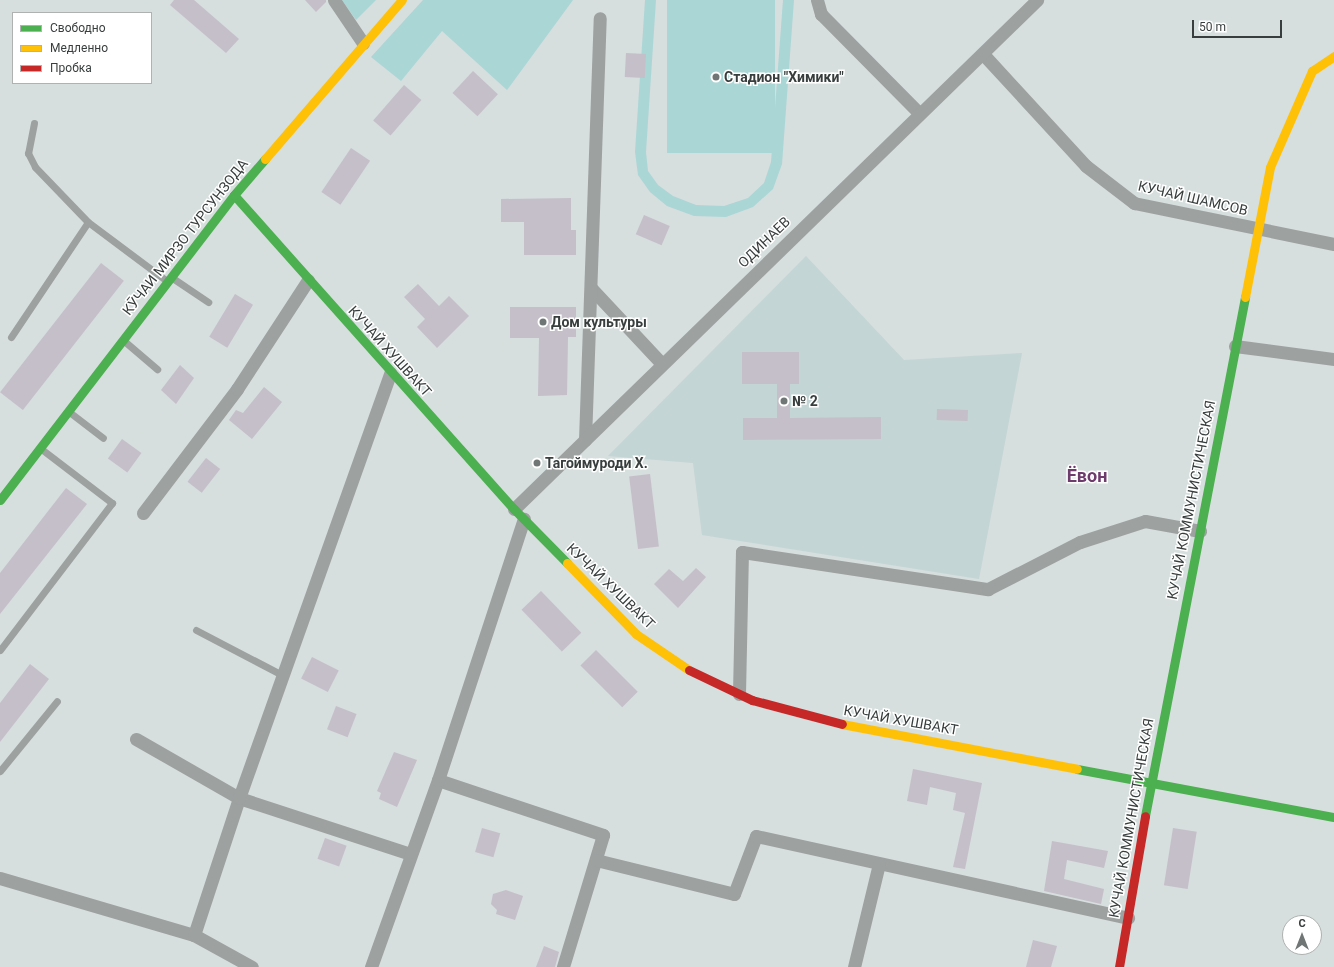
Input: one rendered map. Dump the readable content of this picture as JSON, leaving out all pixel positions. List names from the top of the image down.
{
  "streets": {
    "street": [
      "КУЧАЙ ШАМСОВ",
      "КӮЧАИ МИРЗО ТУРСУНЗОДА",
      "ОДИНАЕВ",
      "КУЧАЙ ХУШВАКТ",
      "КУЧАЙ КОММУНИСТИЧЕСКАЯ"
    ]
  },
  "crossings": [
    ["КУЧАЙ ШАМСОВ", "ОДИНАЕВ"],
    ["КУЧАЙ ШАМСОВ", "КУЧАЙ КОММУНИСТИЧЕСКАЯ"],
    ["КӮЧАИ МИРЗО ТУРСУНЗОДА", "КУЧАЙ ХУШВАКТ"],
    ["ОДИНАЕВ", "КУЧАЙ ХУШВАКТ"],
    ["КУЧАЙ ХУШВАКТ", "КУЧАЙ КОММУНИСТИЧЕСКАЯ"]
  ],
  "districts": ["Ёвон"],
  "places": [
    "Стадион \"Химики\"",
    "Дом культуры",
    "№ 2",
    "Тагоймуроди Х."
  ],
  "legend": ["Свободно", "Медленно", "Пробка"],
  "scale_bar": "50 m",
  "north": "top"
}
